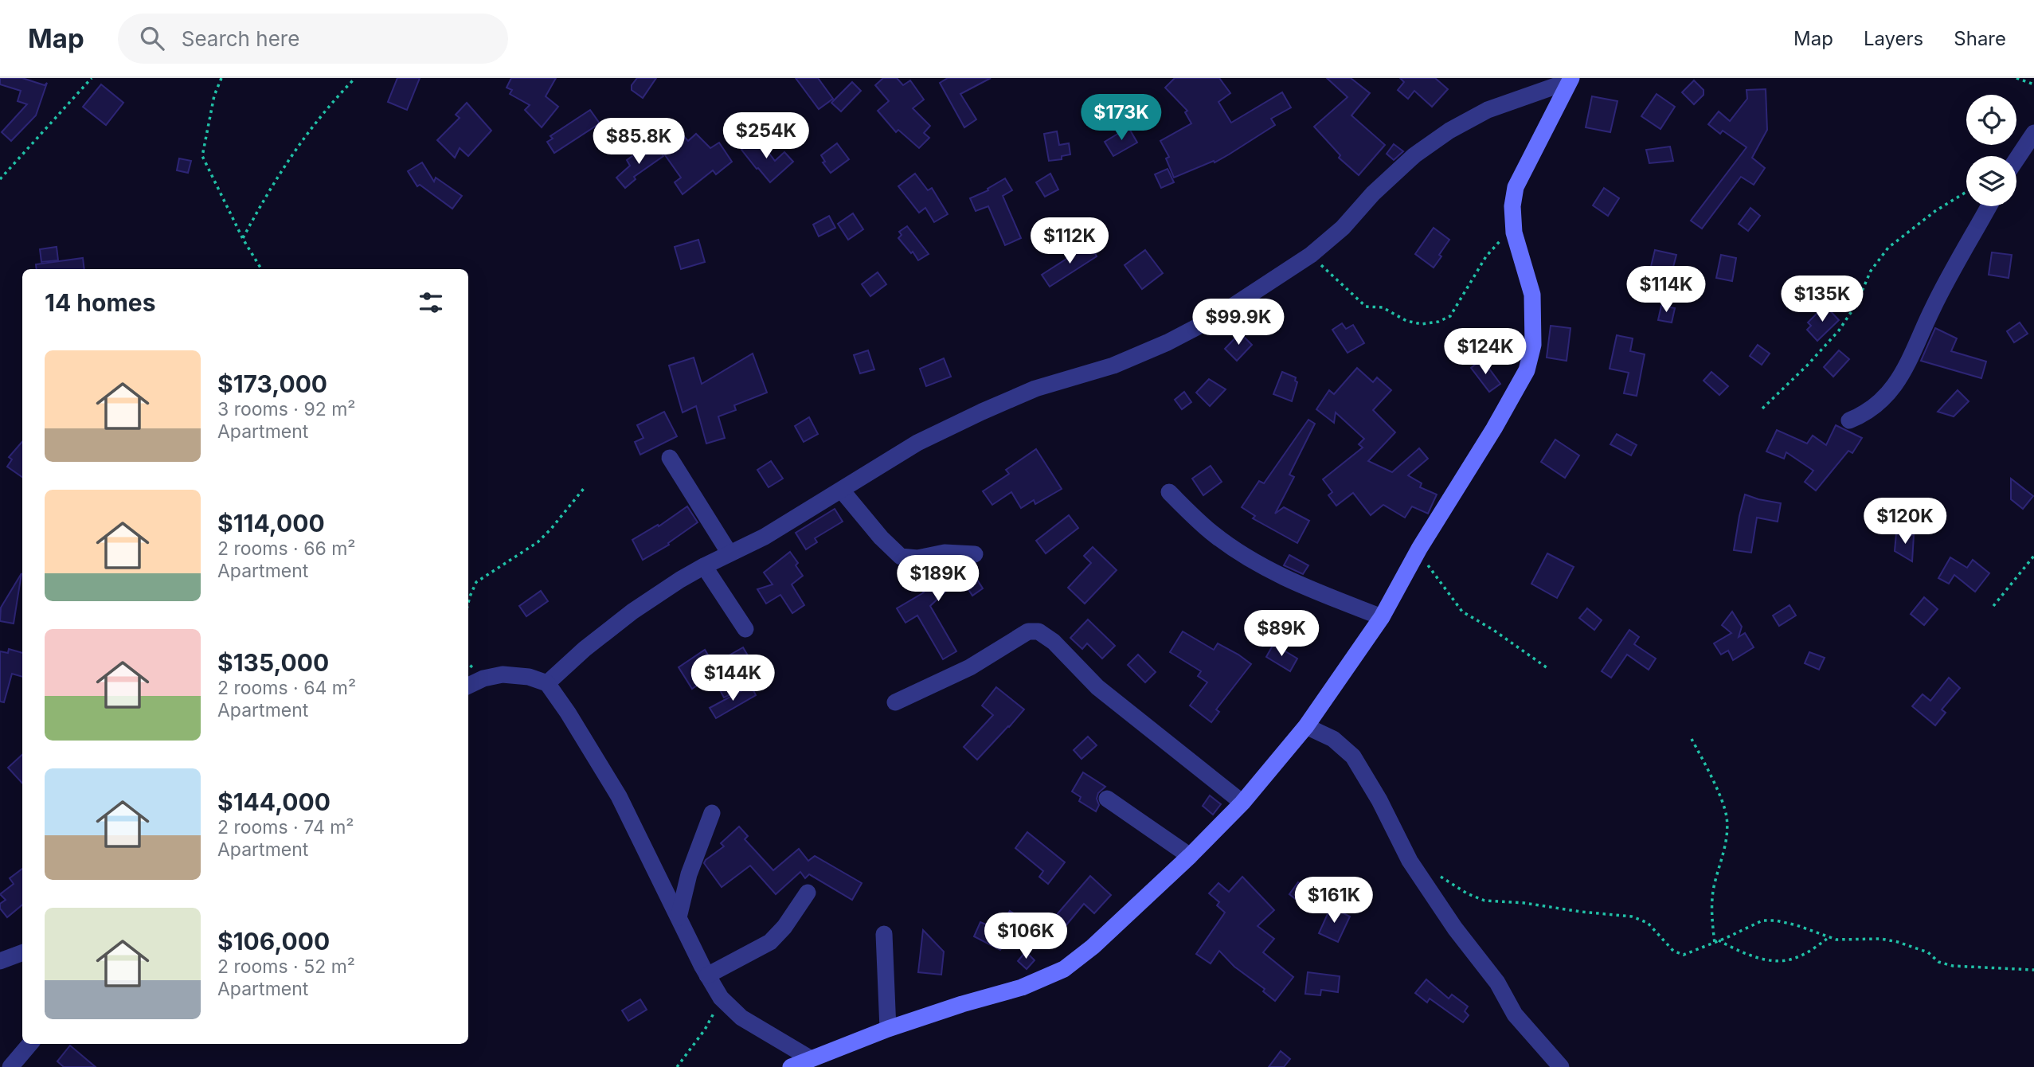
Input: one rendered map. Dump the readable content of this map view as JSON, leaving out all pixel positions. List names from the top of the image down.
{
  "page": {
    "header": "Map",
    "search": "Search here",
    "nav": ["Map", "Layers", "Share"],
    "price": [
      "$173K",
      "$254K",
      "$85.8K",
      "$112K",
      "$114K",
      "$135K",
      "$99.9K",
      "$124K",
      "$120K",
      "$189K",
      "$89K",
      "$144K",
      "$161K",
      "$106K"
    ],
    "heading": "14 homes",
    "list": [
      {
        "name": "$173,000",
        "note": "3 rooms · 92 m² · Apartment"
      },
      {
        "name": "$114,000",
        "note": "2 rooms · 66 m² · Apartment"
      },
      {
        "name": "$135,000",
        "note": "2 rooms · 64 m² · Apartment"
      },
      {
        "name": "$144,000",
        "note": "2 rooms · 74 m² · Apartment"
      },
      {
        "name": "$106,000",
        "note": "2 rooms · 52 m² · Apartment"
      }
    ]
  }
}
